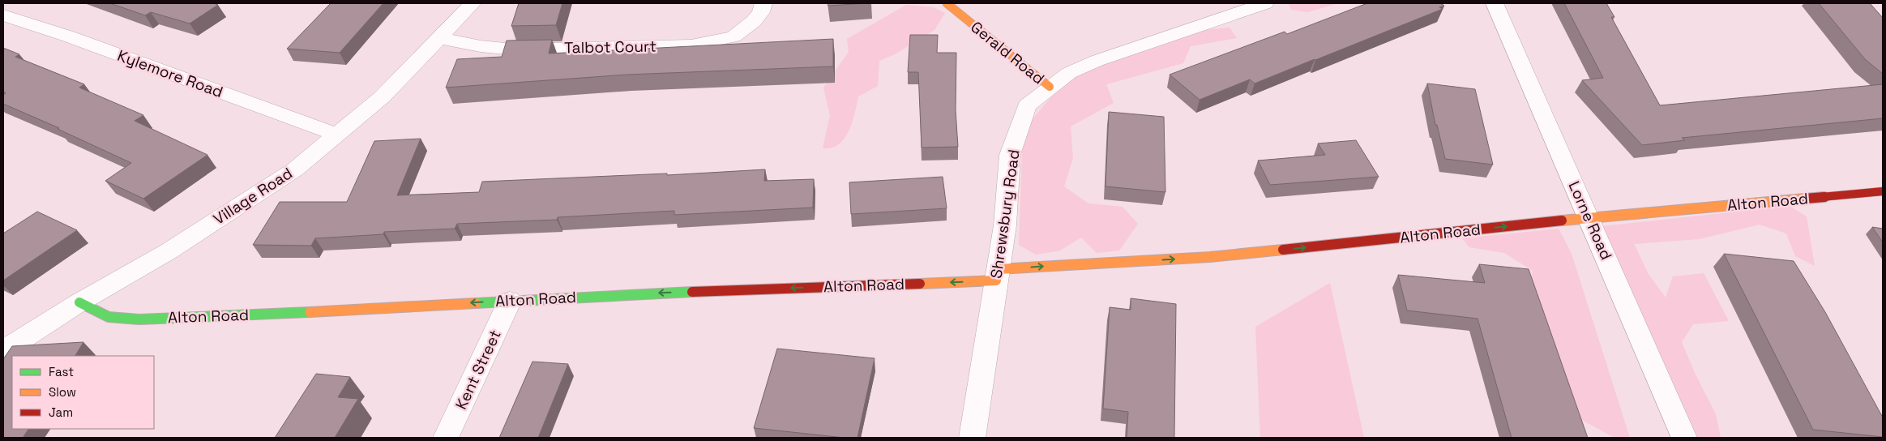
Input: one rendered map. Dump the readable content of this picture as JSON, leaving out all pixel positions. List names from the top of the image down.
{
  "streets": {
    "street": [
      "Talbot Court",
      "Gerald Road",
      "Kylemore Road",
      "Village Road",
      "Alton Road",
      "Shrewsbury Road",
      "Lorne Road",
      "Kent Street"
    ]
  },
  "crossings": [
    ["Talbot Court", "Village Road"],
    ["Gerald Road", "Shrewsbury Road"],
    ["Kylemore Road", "Village Road"],
    ["Village Road", "Alton Road"],
    ["Alton Road", "Shrewsbury Road"],
    ["Alton Road", "Lorne Road"],
    ["Alton Road", "Kent Street"]
  ],
  "legend": ["Fast", "Slow", "Jam"]
}
